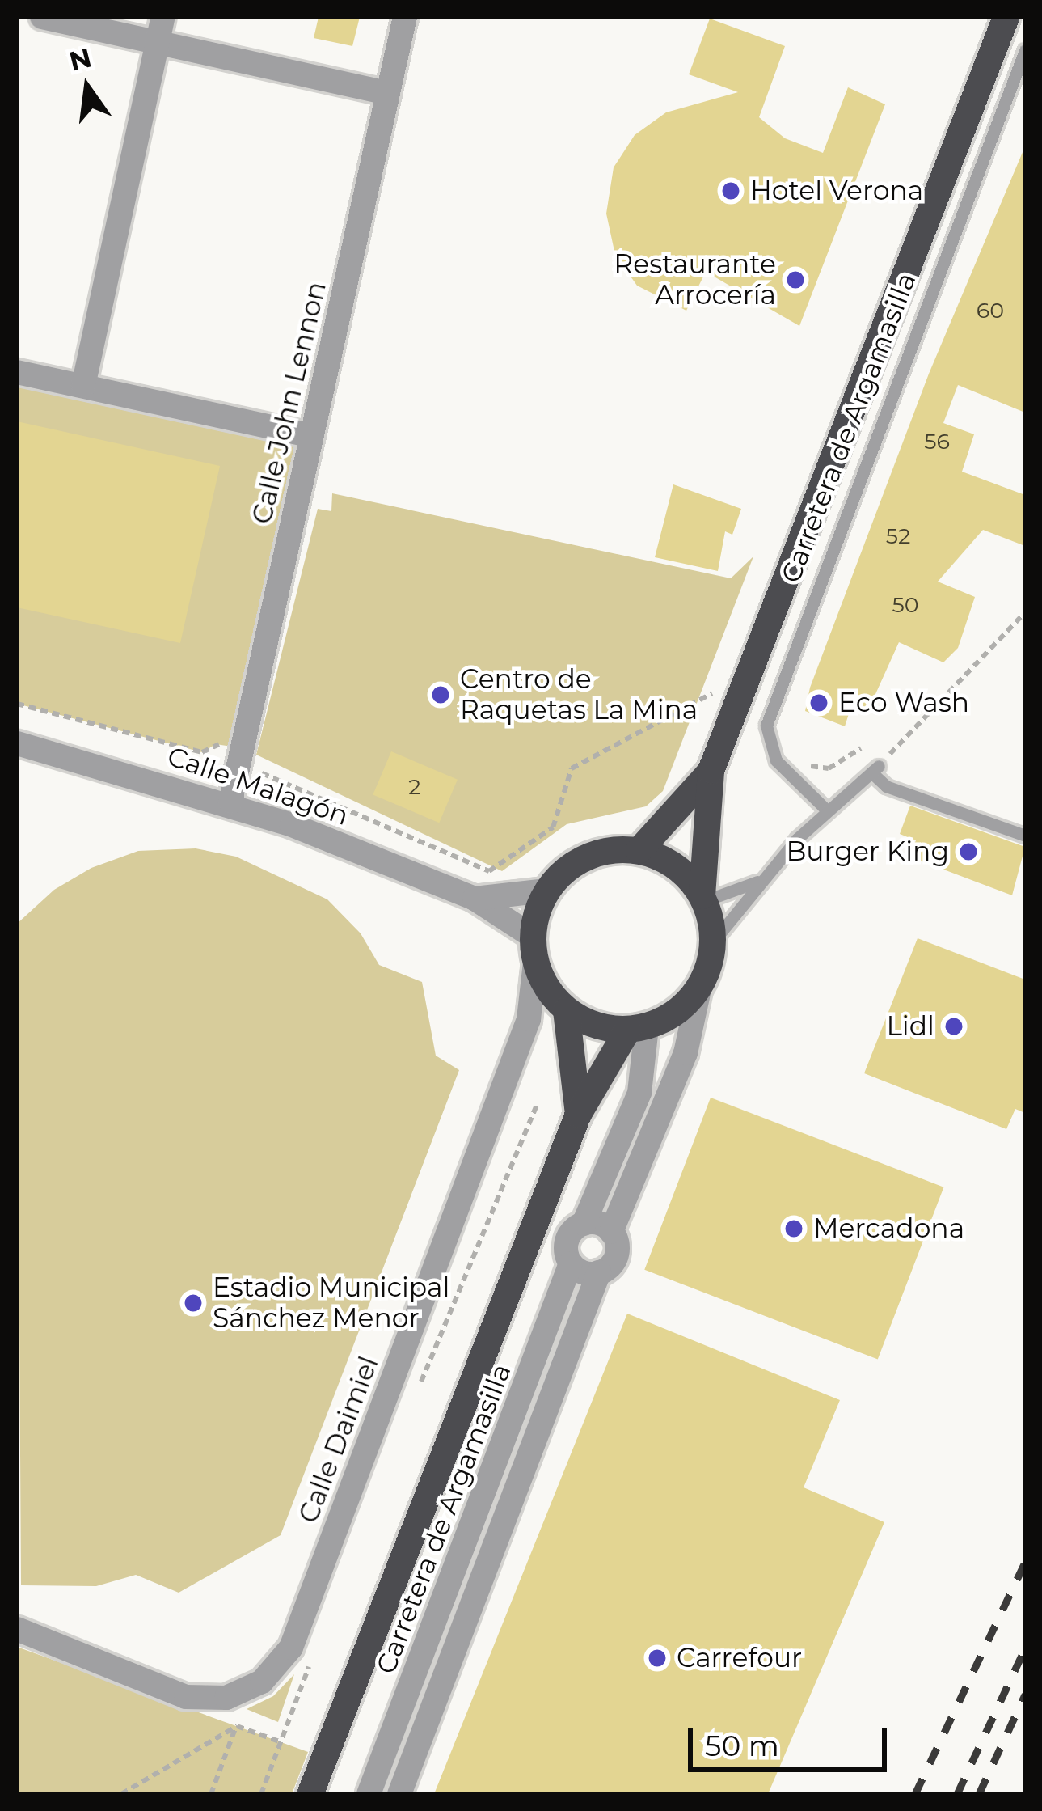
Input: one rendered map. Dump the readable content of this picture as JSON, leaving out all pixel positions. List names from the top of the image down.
{
  "streets": {
    "street": [
      "Calle John Lennon",
      "Carretera de Argamasilla",
      "Calle Malagón",
      "Calle Daimiel"
    ]
  },
  "crossings": [
    ["Calle John Lennon", "Calle Malagón"],
    ["Calle Malagón", "Calle Daimiel"]
  ],
  "places": [
    "Hotel Verona",
    "Restaurante Arrocería",
    "Centro de Raquetas La Mina",
    "Eco Wash",
    "Burger King",
    "Lidl",
    "Mercadona",
    "Estadio Municipal Sánchez Menor",
    "Carrefour"
  ],
  "house_numbers": [
    "60",
    "56",
    "52",
    "50",
    "2"
  ],
  "scale_bar": "50 m",
  "north": "top"
}
